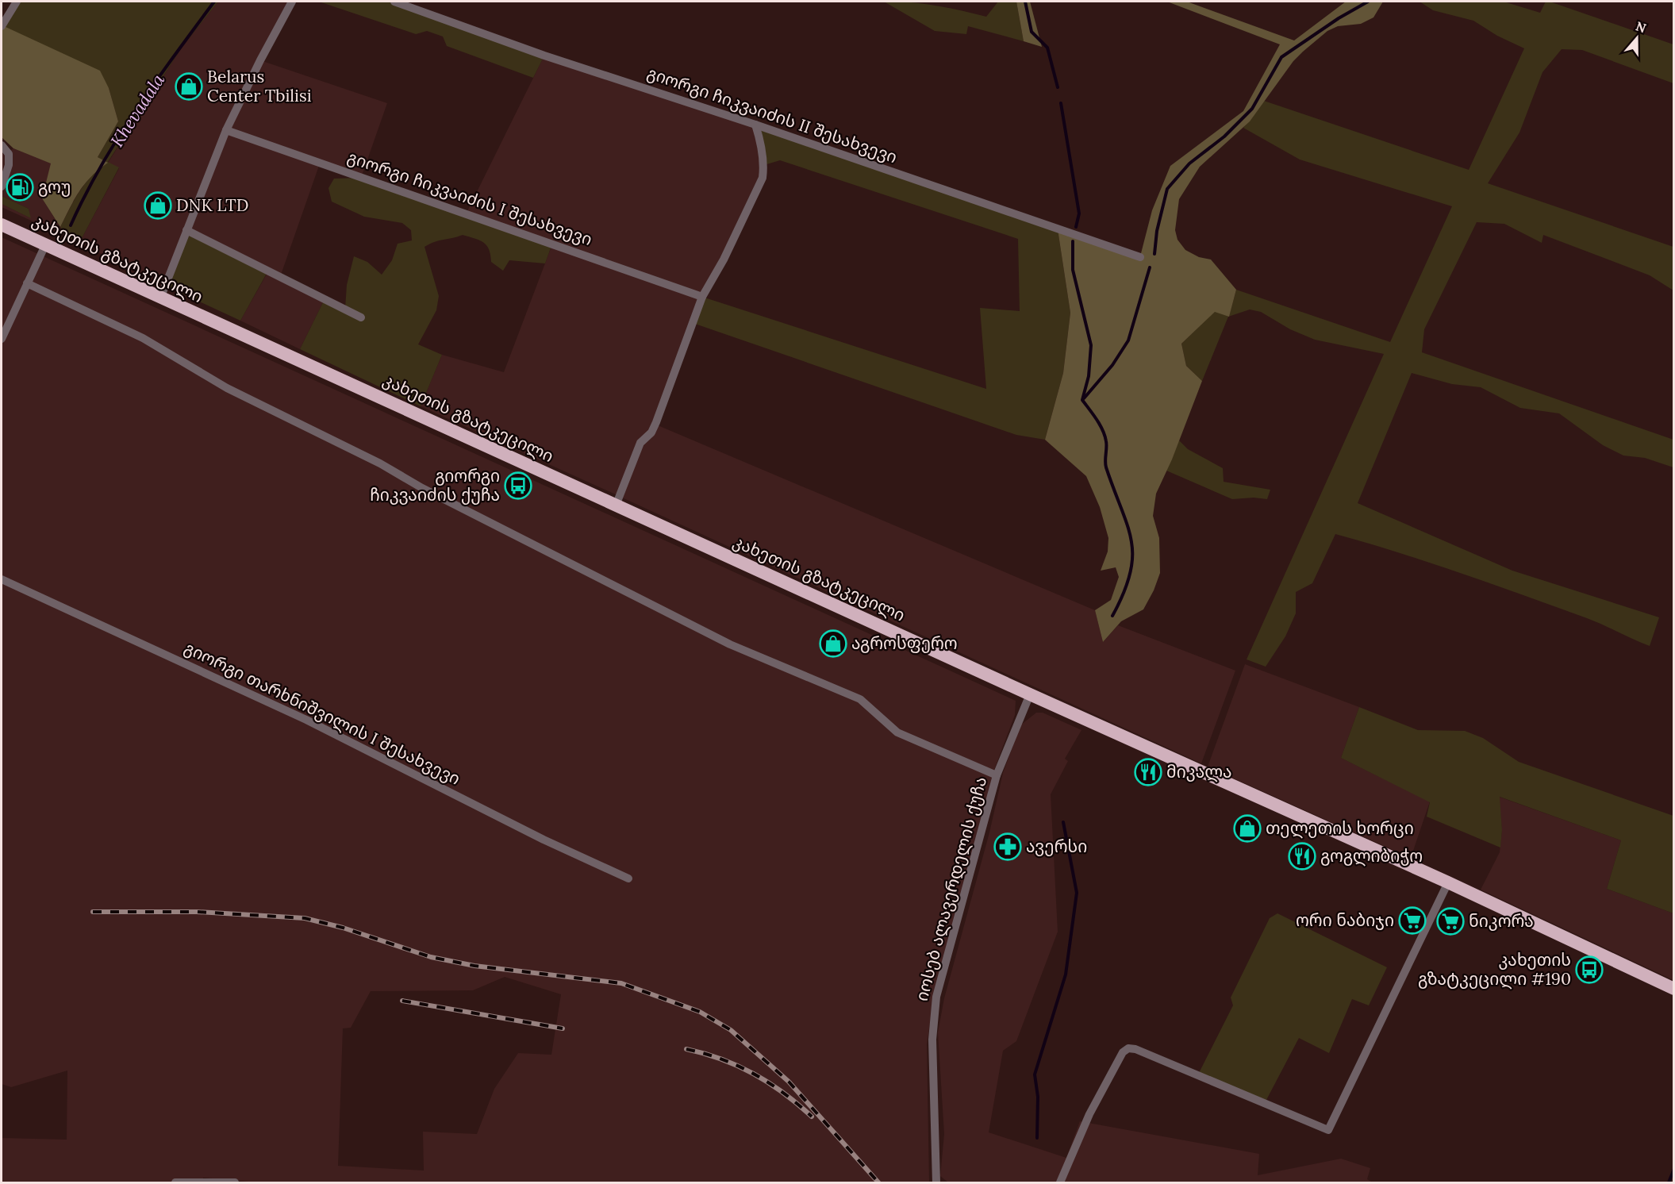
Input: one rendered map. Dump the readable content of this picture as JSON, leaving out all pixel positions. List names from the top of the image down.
{
  "streets": {
    "highway": ["კახეთის გზატკეცილი"],
    "street": [
      "გიორგი ჩიკვაიძის II შესახვევი",
      "გიორგი ჩიკვაიძის I შესახვევი",
      "გიორგი თარხნიშვილის I შესახვევი",
      "იოსებ ალავერდელის ქუჩა"
    ]
  },
  "crossings": [
    ["კახეთის გზატკეცილი", "იოსებ ალავერდელის ქუჩა"]
  ],
  "water": ["Khevadala"],
  "places": {
    "shop": [
      "Belarus Center Tbilisi",
      "DNK LTD",
      "აგროსფერო",
      "თელეთის ხორცი"
    ],
    "fuel station": ["გოუ"],
    "bus stop": ["გიორგი ჩიკვაიძის ქუჩა", "კახეთის გზატკეცილი #190"],
    "restaurant": ["მიკალა", "გოგლიბიჭო"],
    "pharmacy": ["ავერსი"],
    "supermarket": ["ორი ნაბიჯი", "ნიკორა"]
  },
  "north": "top"
}
